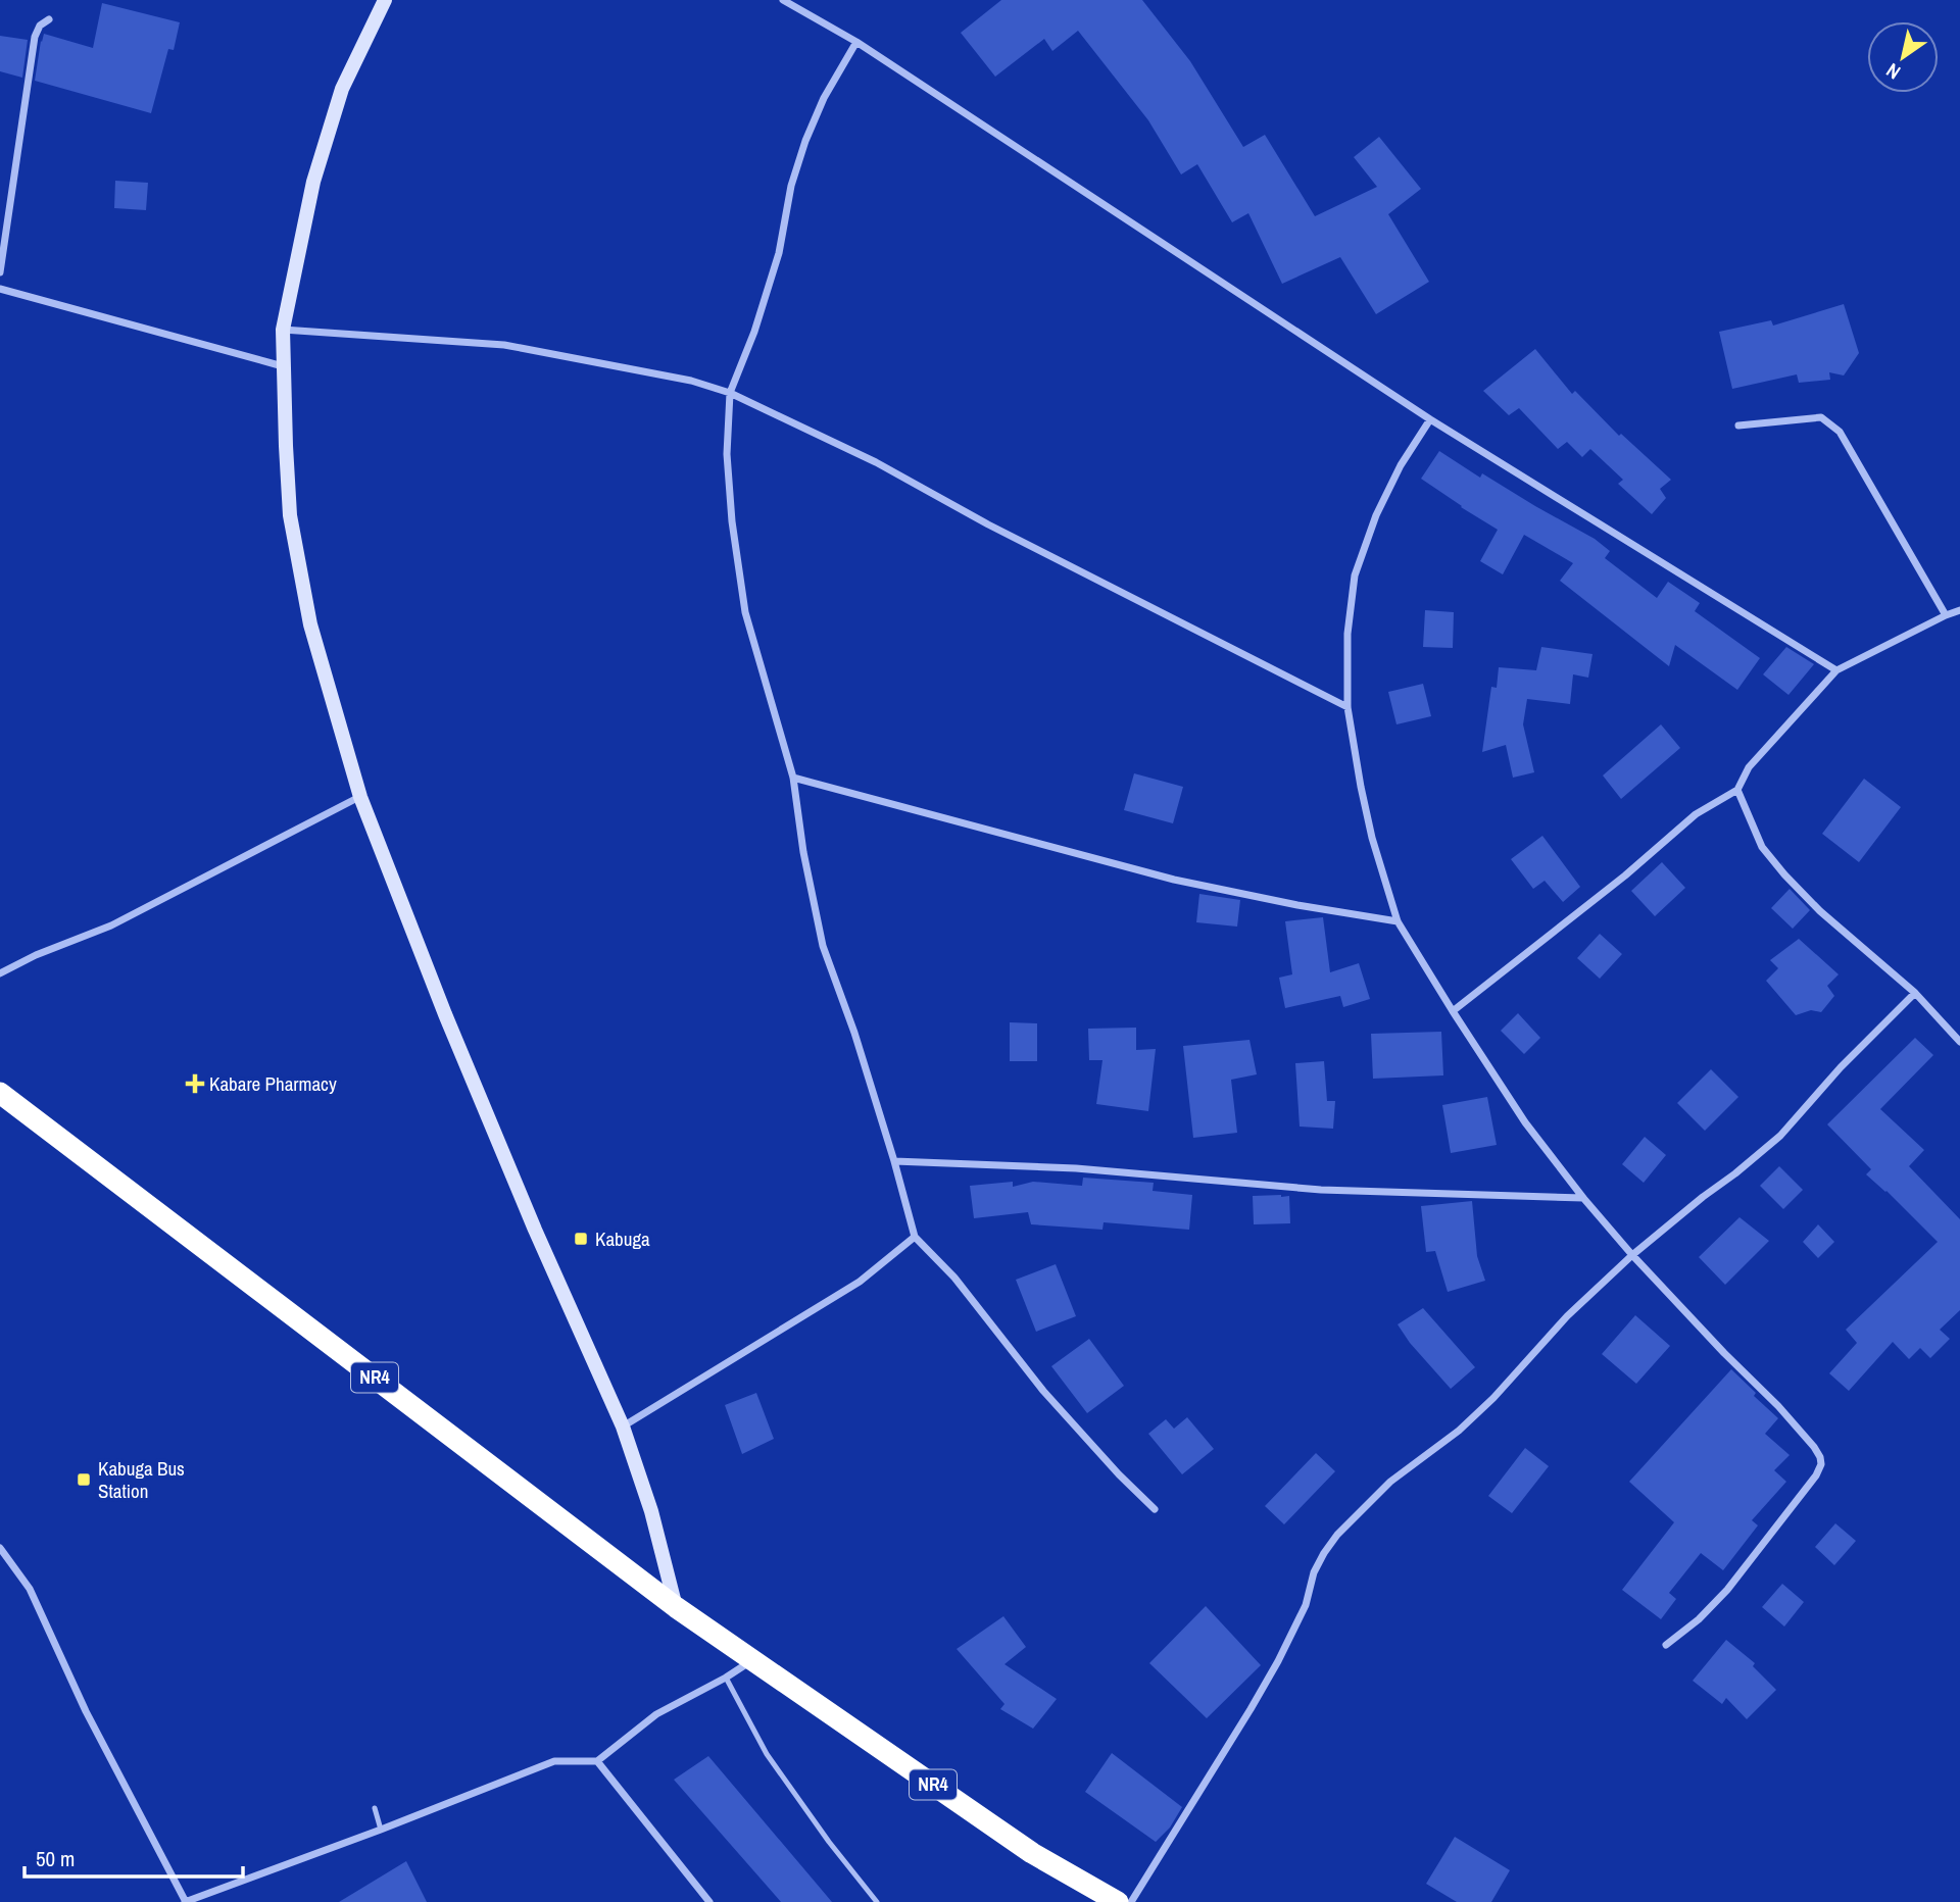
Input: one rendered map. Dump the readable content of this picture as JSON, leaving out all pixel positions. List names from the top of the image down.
{
  "streets": {
    "highway": ["NR4"]
  },
  "places": {
    "health": ["Kabare Pharmacy"],
    "transit": ["Kabuga", "Kabuga Bus Station"]
  },
  "scale_bar": "50 m",
  "north": "bottom left"
}
